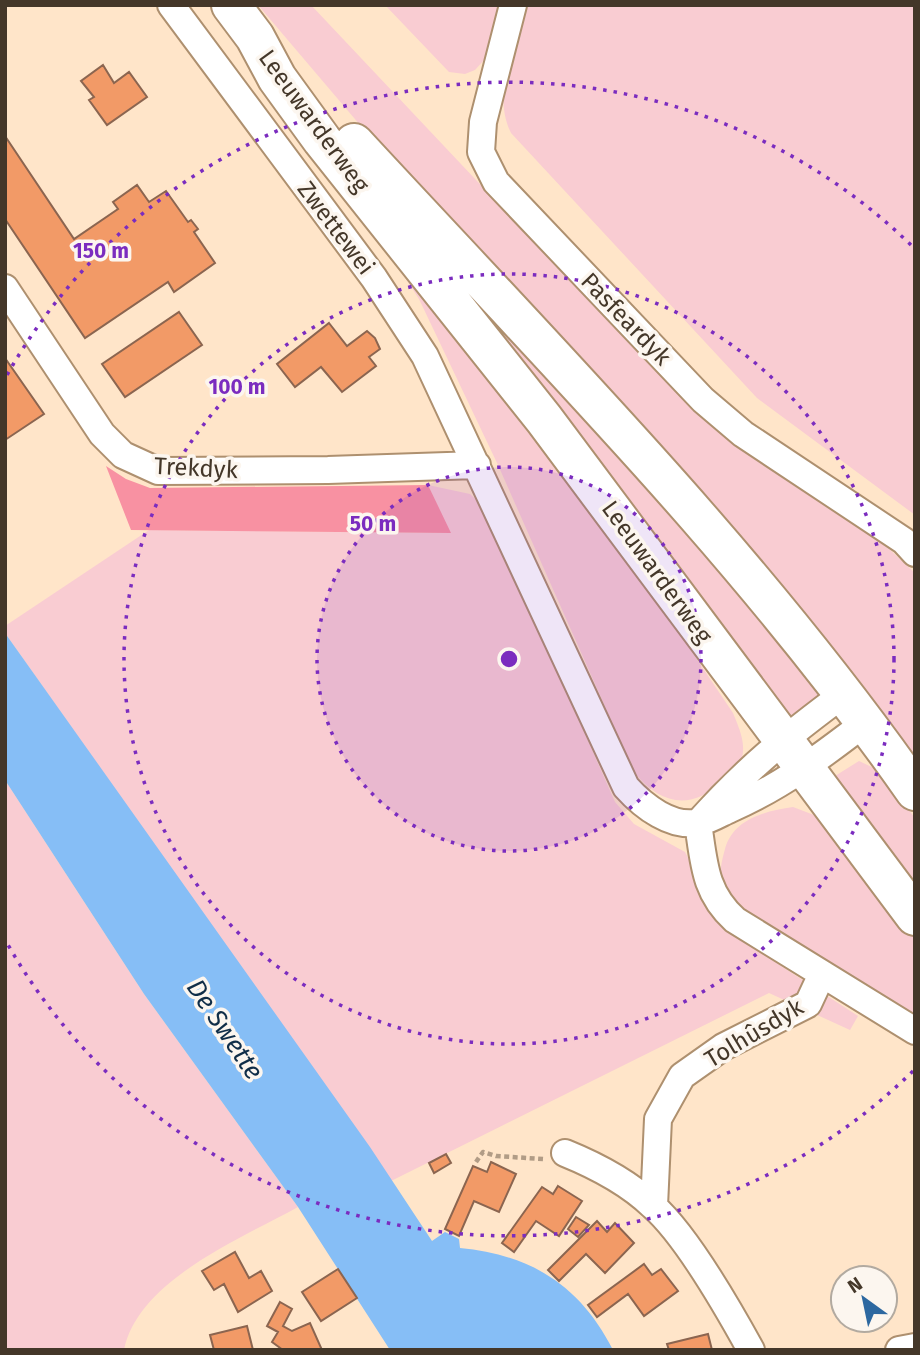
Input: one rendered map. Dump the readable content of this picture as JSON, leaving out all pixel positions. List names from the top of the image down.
{
  "streets": {
    "main road": ["Leeuwarderweg"],
    "street": [
      "Zwettewei",
      "Pasfeardyk",
      "Trekdyk",
      "Tolhûsdyk"
    ]
  },
  "crossings": [
    ["Zwettewei", "Trekdyk"]
  ],
  "water": ["De Swette"],
  "north": "top left",
  "rings": ["150 m", "100 m", "50 m"]
}
